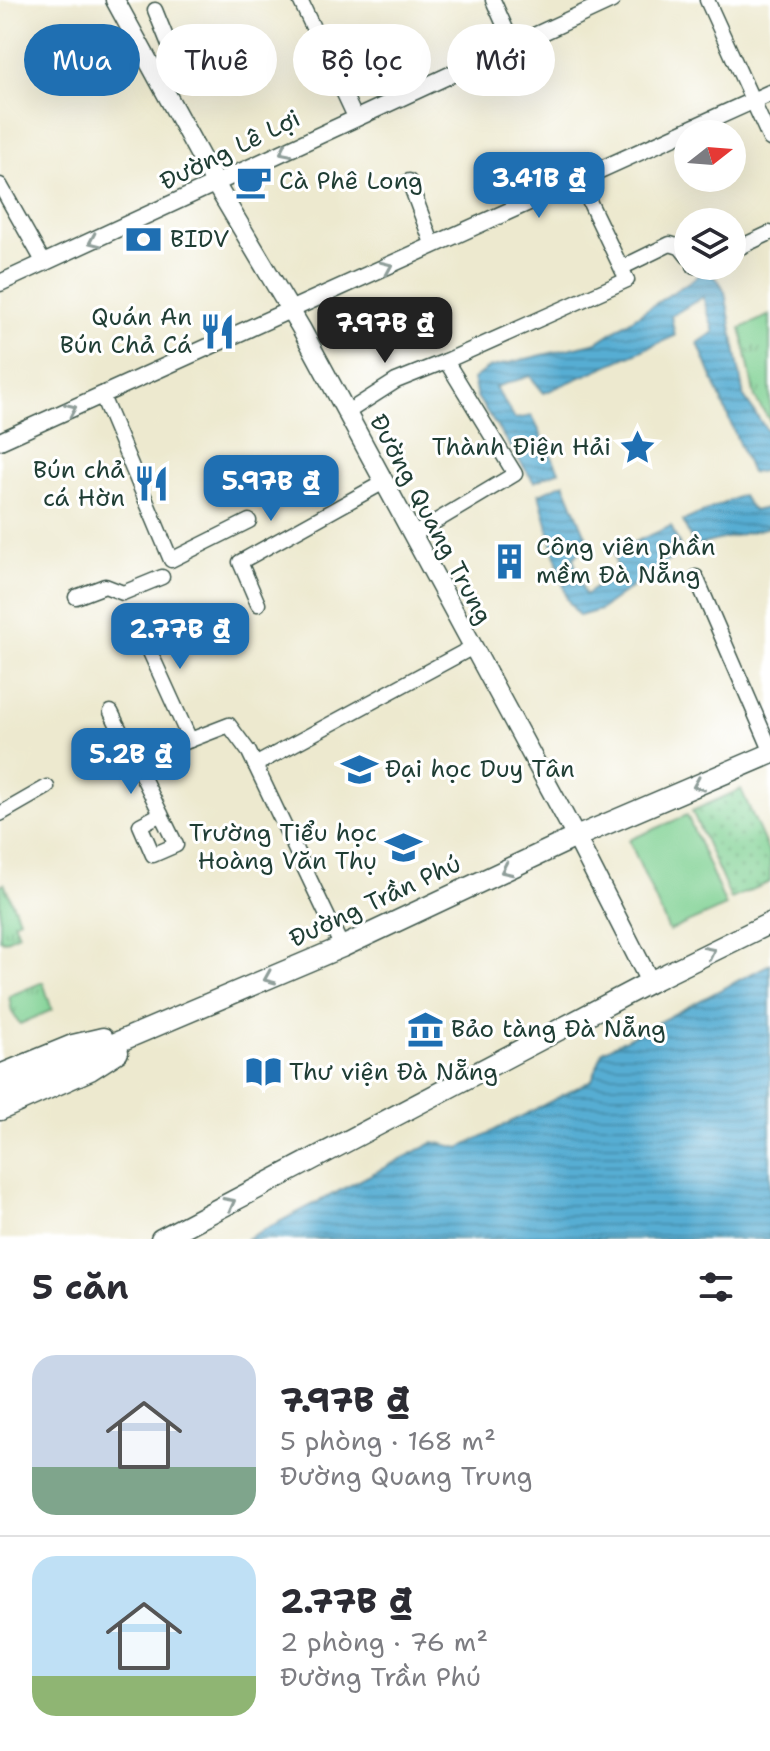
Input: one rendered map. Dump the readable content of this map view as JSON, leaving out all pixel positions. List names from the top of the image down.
{
  "streets": {
    "main road": ["Đường Quang Trung", "Đường Trần Phú"],
    "street": ["Đường Lê Lợi"]
  },
  "crossings": [
    ["Đường Lê Lợi", "Đường Quang Trung"],
    ["Đường Quang Trung", "Đường Trần Phú"]
  ],
  "one_way": ["Đường Lê Lợi"],
  "places": {
    "cafe": ["Cà Phê Long"],
    "bank": ["BIDV"],
    "restaurant": ["Quán An Bún Chả Cá", "Bún chả cá Hờn"],
    "place": ["Thành Điện Hải"],
    "building": ["Công viên phần mềm Đà Nẵng"],
    "school or university": ["Đại học Duy Tân", "Trường Tiểu học Hoàng Văn Thụ"],
    "museum": ["Bảo tàng Đà Nẵng"],
    "library": ["Thư viện Đà Nẵng"]
  },
  "north": "right",
  "page": {
    "chip": [
      "Mua",
      "Thuê",
      "Bộ lọc",
      "Mới"
    ],
    "price": [
      "3.41B ₫",
      "7.97B ₫",
      "5.97B ₫",
      "2.77B ₫",
      "5.2B ₫"
    ],
    "heading": "5 căn",
    "list": [
      {
        "name": "7.97B ₫",
        "note": "5 phòng · 168 m² · Đường Quang Trung"
      },
      {
        "name": "2.77B ₫",
        "note": "2 phòng · 76 m² · Đường Trần Phú"
      }
    ]
  }
}
